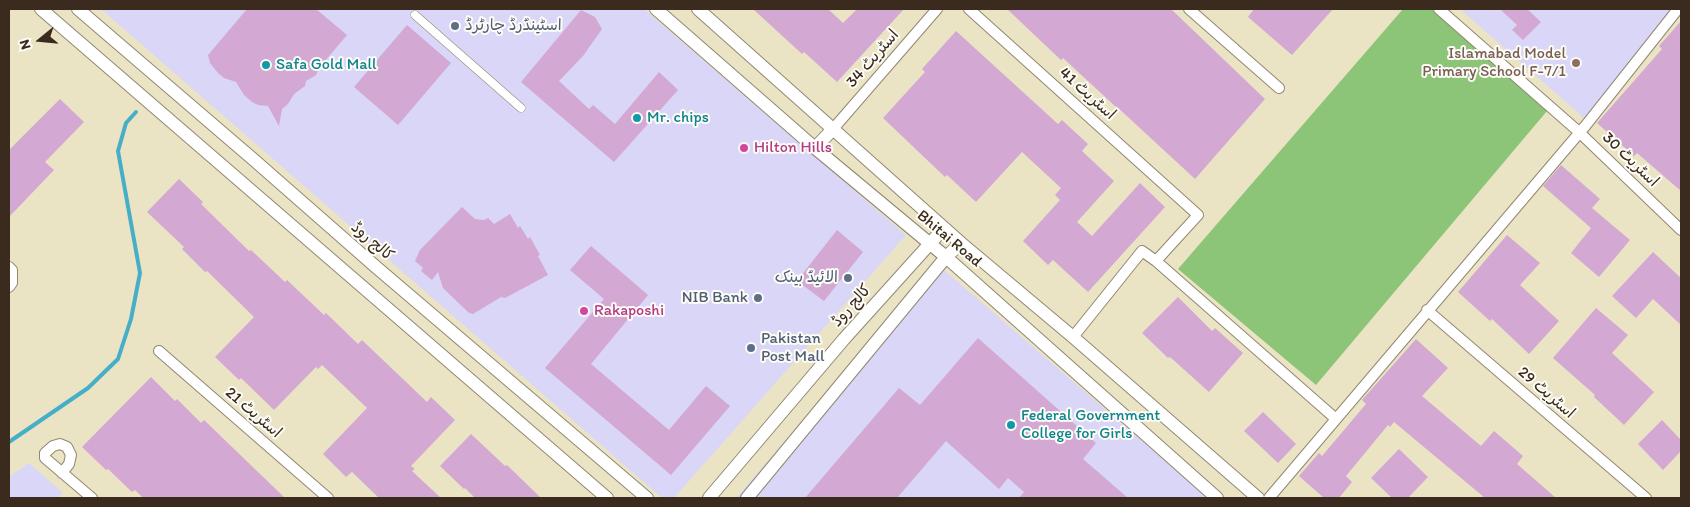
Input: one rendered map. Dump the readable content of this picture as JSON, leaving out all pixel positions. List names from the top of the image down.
{
  "streets": {
    "street": [
      "اسٹریٹ 34",
      "اسٹریٹ 41",
      "اسٹریٹ 30",
      "Bhitai Road",
      "کالج روڈ",
      "اسٹریٹ 29",
      "اسٹریٹ 21"
    ]
  },
  "crossings": [
    ["اسٹریٹ 34", "Bhitai Road"],
    ["Bhitai Road", "کالج روڈ"]
  ],
  "places": [
    "اسٹینڈرڈ چارٹرڈ",
    "Islamabad Model Primary School F-7/1",
    "Safa Gold Mall",
    "Mr. chips",
    "Hilton Hills",
    "الائیڈ بینک",
    "NIB Bank",
    "Rakaposhi",
    "Pakistan Post Mall",
    "Federal Government College for Girls"
  ],
  "north": "left"
}
